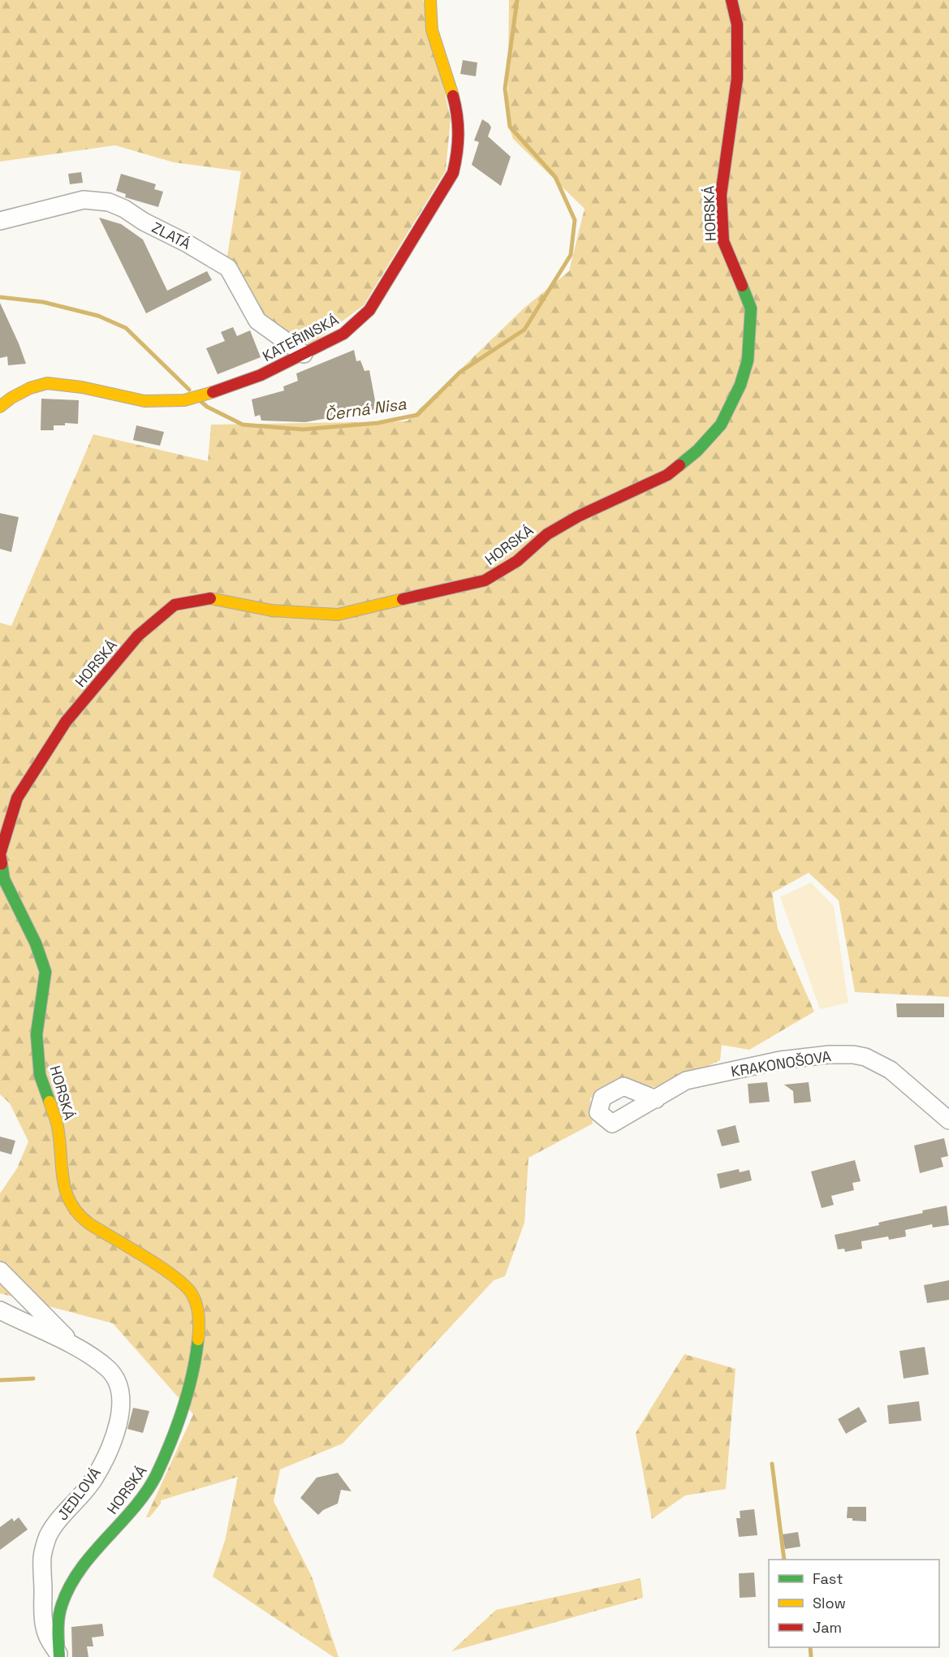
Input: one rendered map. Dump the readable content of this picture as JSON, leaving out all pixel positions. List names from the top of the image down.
{
  "streets": {
    "street": [
      "HORSKÁ",
      "ZLATÁ",
      "KATEŘINSKÁ",
      "KRAKONOŠOVA",
      "JEDLOVÁ"
    ]
  },
  "crossings": [
    ["HORSKÁ", "JEDLOVÁ"],
    ["ZLATÁ", "KATEŘINSKÁ"]
  ],
  "water": ["Černá Nisa"],
  "legend": ["Fast", "Slow", "Jam"]
}
